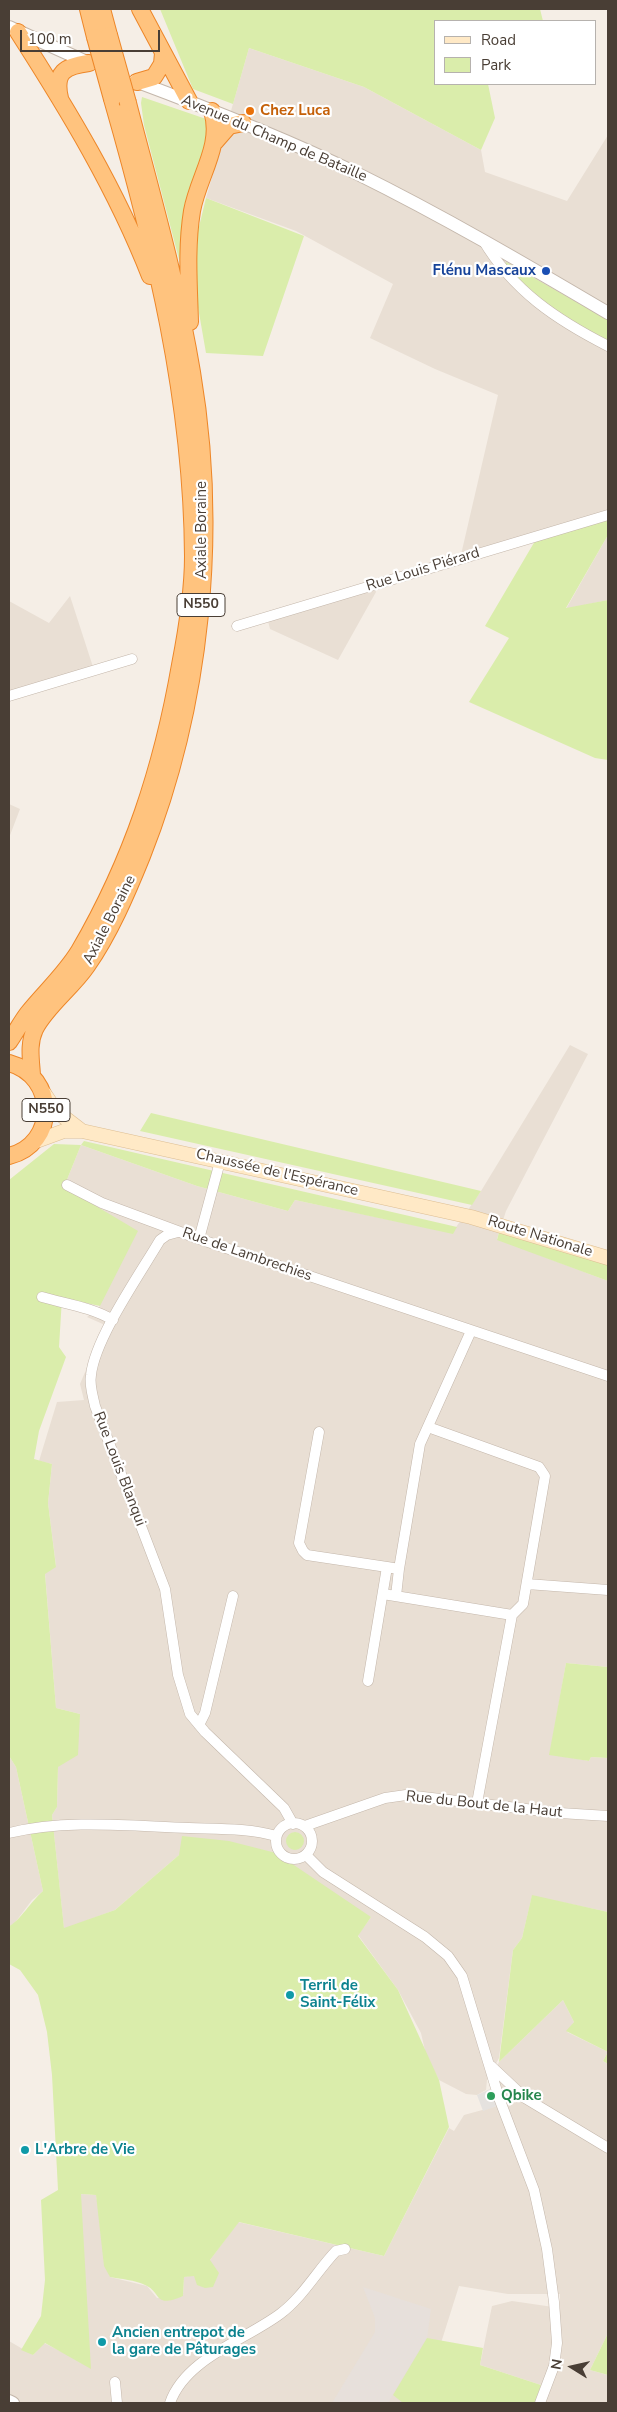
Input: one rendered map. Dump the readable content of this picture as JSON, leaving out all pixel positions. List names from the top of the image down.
{
  "streets": {
    "highway": ["Axiale Boraine", "N550"],
    "main road": ["Chaussée de l'Espérance", "Route Nationale"],
    "street": [
      "Avenue du Champ de Bataille",
      "Rue Louis Piérard",
      "Rue de Lambrechies",
      "Rue Louis Blanqui",
      "Rue du Bout de la Haut"
    ]
  },
  "crossings": [
    ["Axiale Boraine", "N550"],
    ["Chaussée de l'Espérance", "Route Nationale"],
    ["Rue de Lambrechies", "Rue Louis Blanqui"],
    ["Rue Louis Blanqui", "Rue du Bout de la Haut"]
  ],
  "places": [
    "Chez Luca",
    "Flénu Mascaux",
    "Terril de Saint-Félix",
    "Qbike",
    "L'Arbre de Vie",
    "Ancien entrepot de la gare de Pâturages"
  ],
  "legend": ["Road", "Park"],
  "scale_bar": "100 m",
  "north": "left"
}
